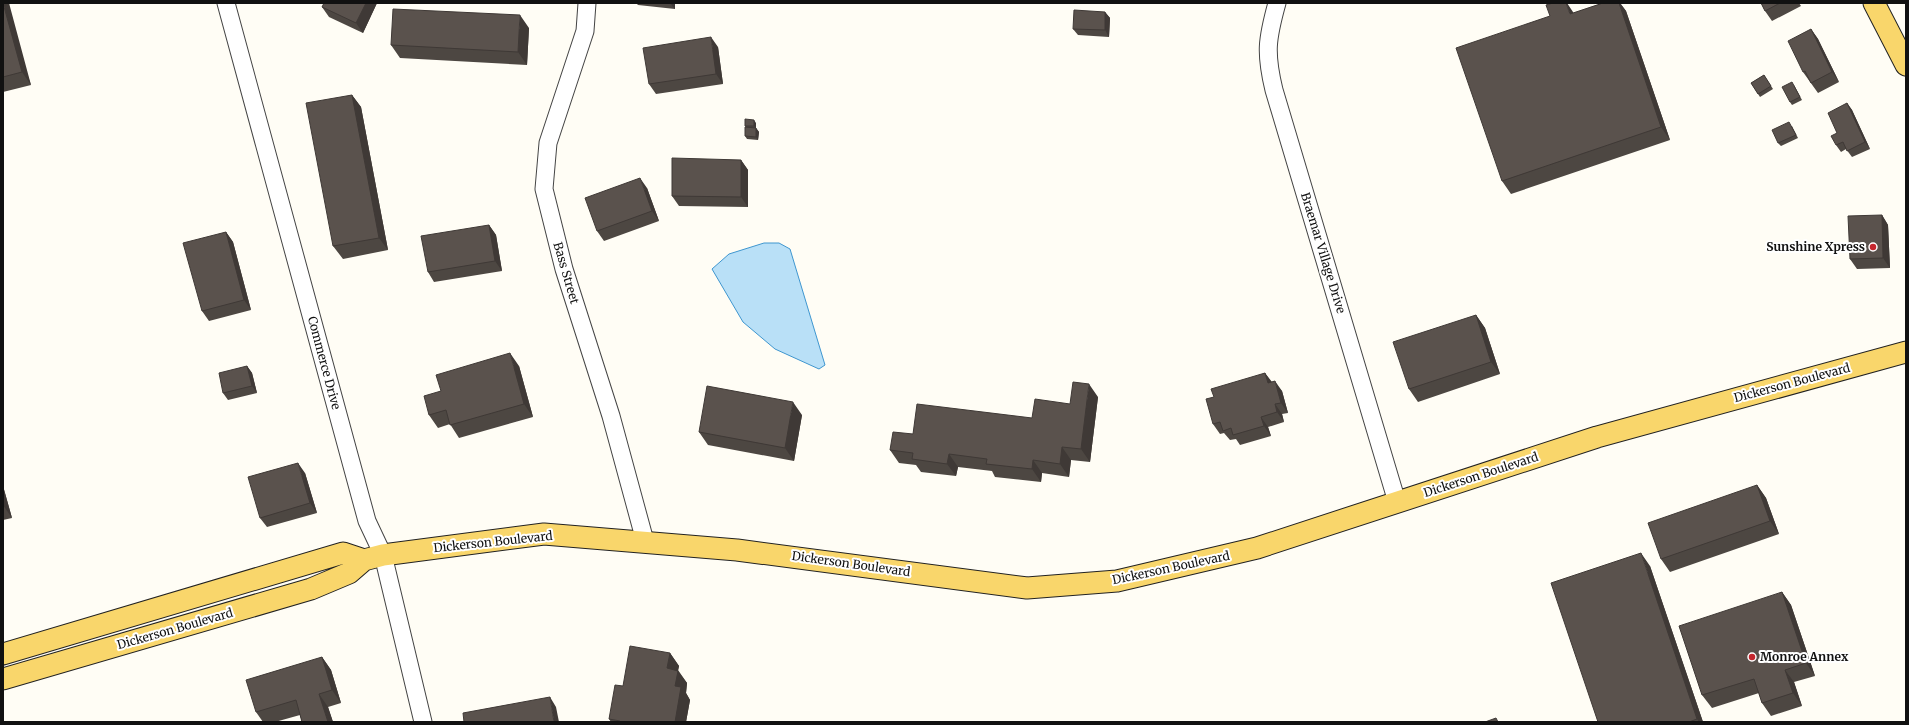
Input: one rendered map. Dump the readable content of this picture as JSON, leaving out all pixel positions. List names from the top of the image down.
{
  "streets": {
    "main road": ["Dickerson Boulevard"],
    "street": ["Braemar Village Drive", "Bass Street", "Commerce Drive"]
  },
  "crossings": [
    ["Braemar Village Drive", "Dickerson Boulevard"],
    ["Bass Street", "Dickerson Boulevard"],
    ["Commerce Drive", "Dickerson Boulevard"]
  ],
  "places": ["Sunshine Xpress", "Monroe Annex"]
}
